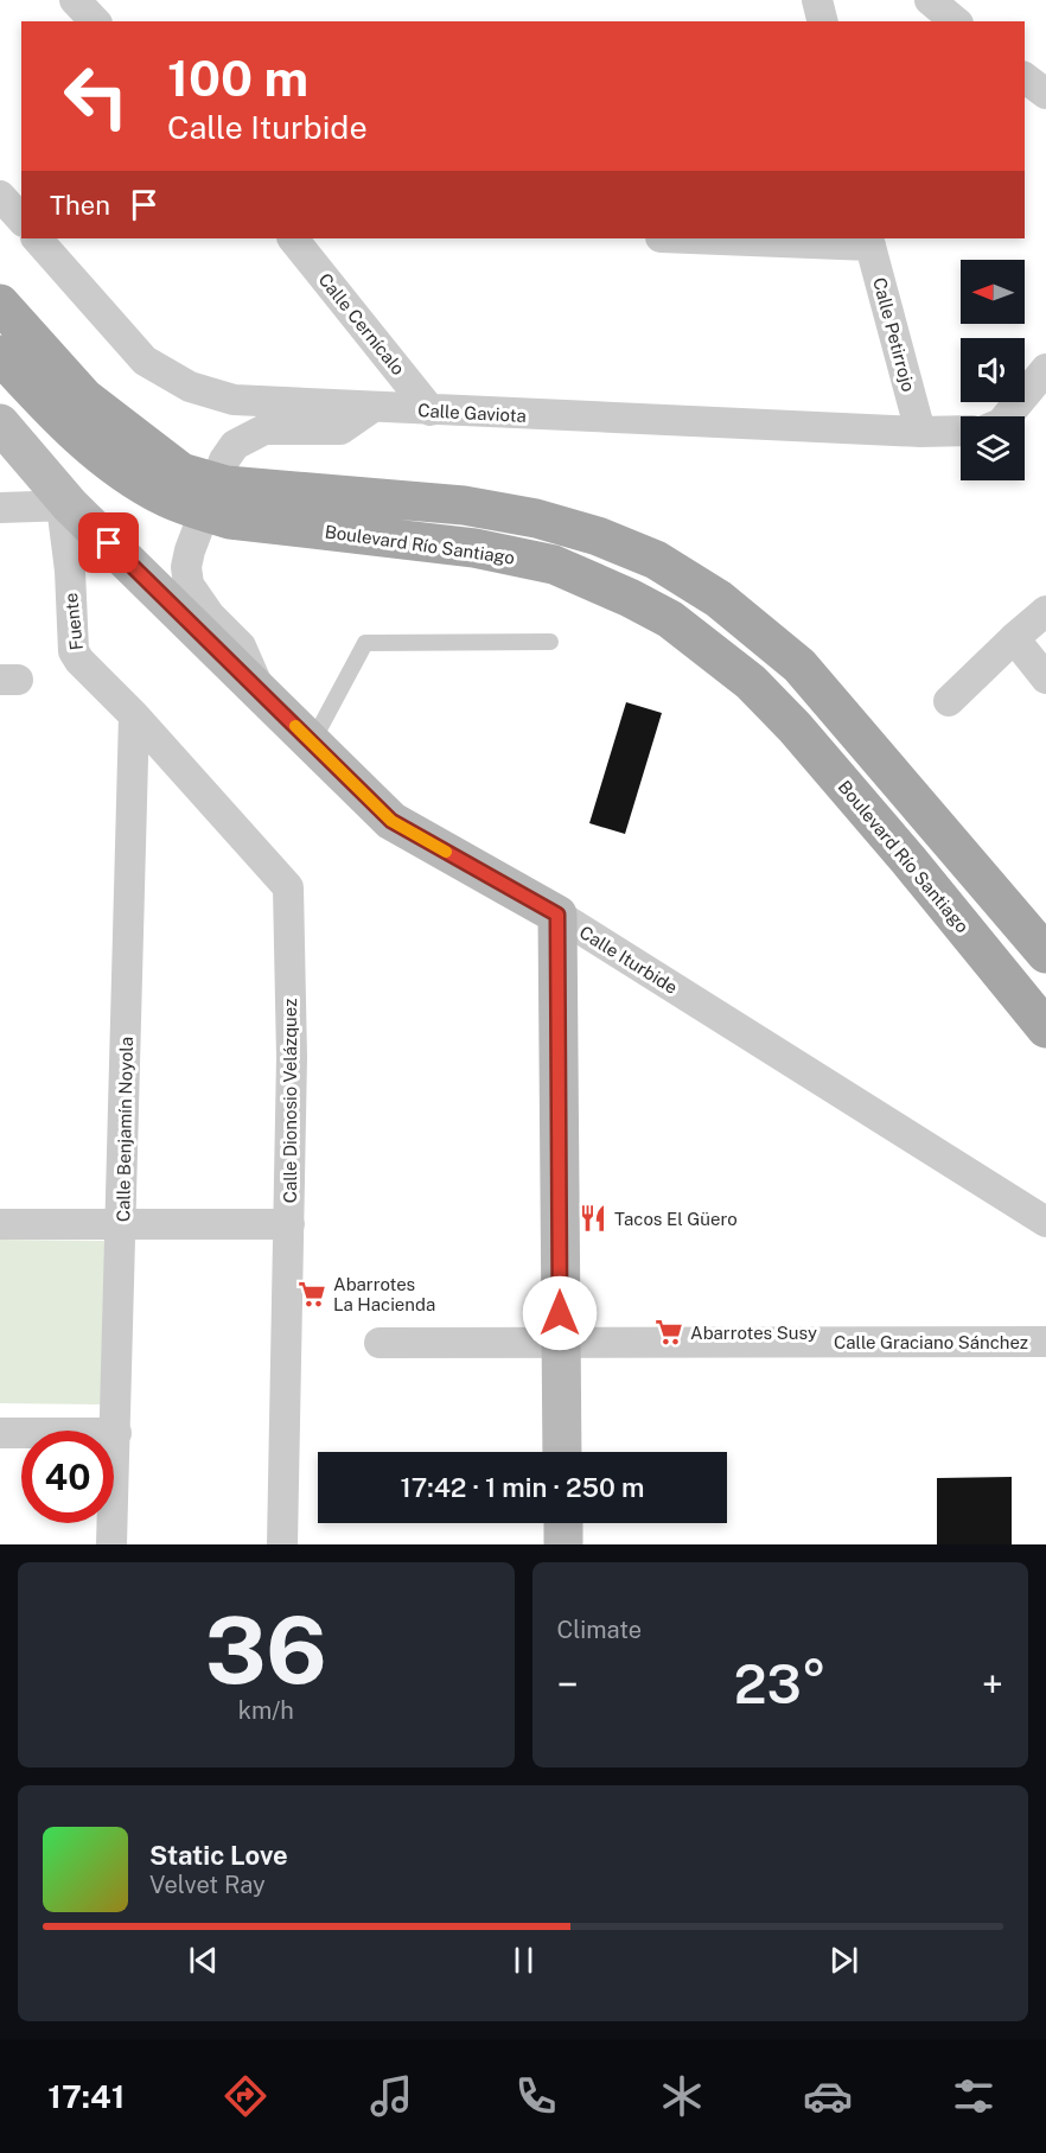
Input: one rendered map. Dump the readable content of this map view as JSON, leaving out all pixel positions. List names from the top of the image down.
{
  "streets": {
    "main road": ["Boulevard Río Santiago"],
    "street": [
      "Calle Cernícalo",
      "Calle Petirrojo",
      "Calle Gaviota",
      "Fuente",
      "Calle Iturbide",
      "Calle Dionosio Velázquez",
      "Calle Benjamín Noyola",
      "Calle Graciano Sánchez"
    ]
  },
  "crossings": [
    ["Calle Cernícalo", "Calle Gaviota"],
    ["Calle Petirrojo", "Calle Gaviota"],
    ["Fuente", "Calle Iturbide"],
    ["Fuente", "Calle Dionosio Velázquez"],
    ["Fuente", "Calle Benjamín Noyola"],
    ["Calle Dionosio Velázquez", "Calle Benjamín Noyola"]
  ],
  "places": {
    "restaurant": ["Tacos El Güero"],
    "supermarket": ["Abarrotes La Hacienda", "Abarrotes Susy"]
  },
  "north": "left",
  "page": {
    "turn": ["100 m", "Calle Iturbide"],
    "then": "Then",
    "limit": "40",
    "trip": "17:42 · 1 min · 250 m",
    "tile": [
      ["36", "km/h"],
      "Climate"
    ],
    "heat": ["−", "23°", "+"],
    "song": ["Static Love", "Velvet Ray"],
    "tabs": "17:41"
  }
}
